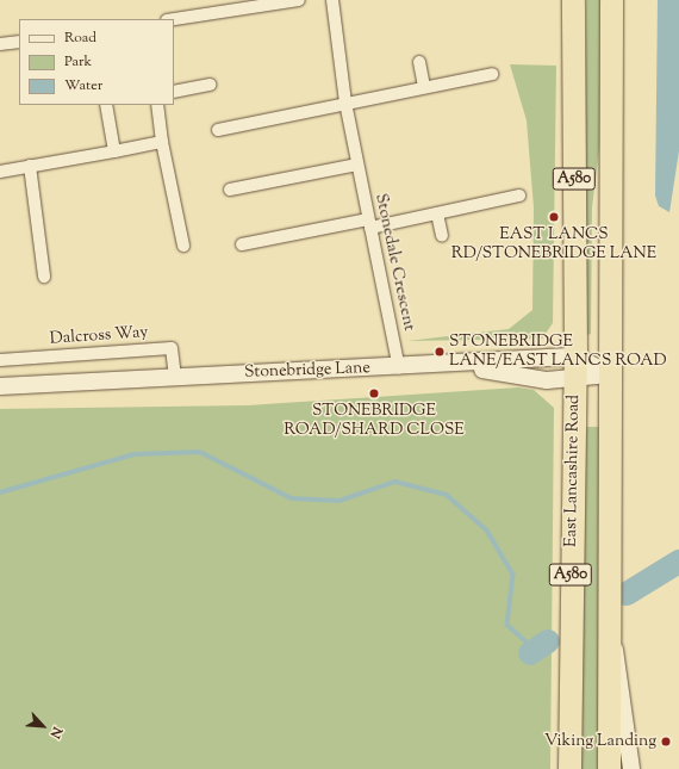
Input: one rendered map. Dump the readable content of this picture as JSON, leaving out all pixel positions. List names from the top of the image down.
{
  "streets": {
    "highway": ["A580", "East Lancashire Road"],
    "street": ["Stonedale Crescent", "Dalcross Way", "Stonebridge Lane"]
  },
  "crossings": [
    ["Stonedale Crescent", "Stonebridge Lane"],
    ["Dalcross Way", "Stonebridge Lane"],
    ["Stonebridge Lane", "East Lancashire Road"]
  ],
  "places": [
    "EAST LANCS RD/STONEBRIDGE LANE",
    "STONEBRIDGE LANE/EAST LANCS ROAD",
    "STONEBRIDGE ROAD/SHARD CLOSE",
    "Viking Landing"
  ],
  "legend": ["Road", "Park", "Water"],
  "north": "bottom right"
}
